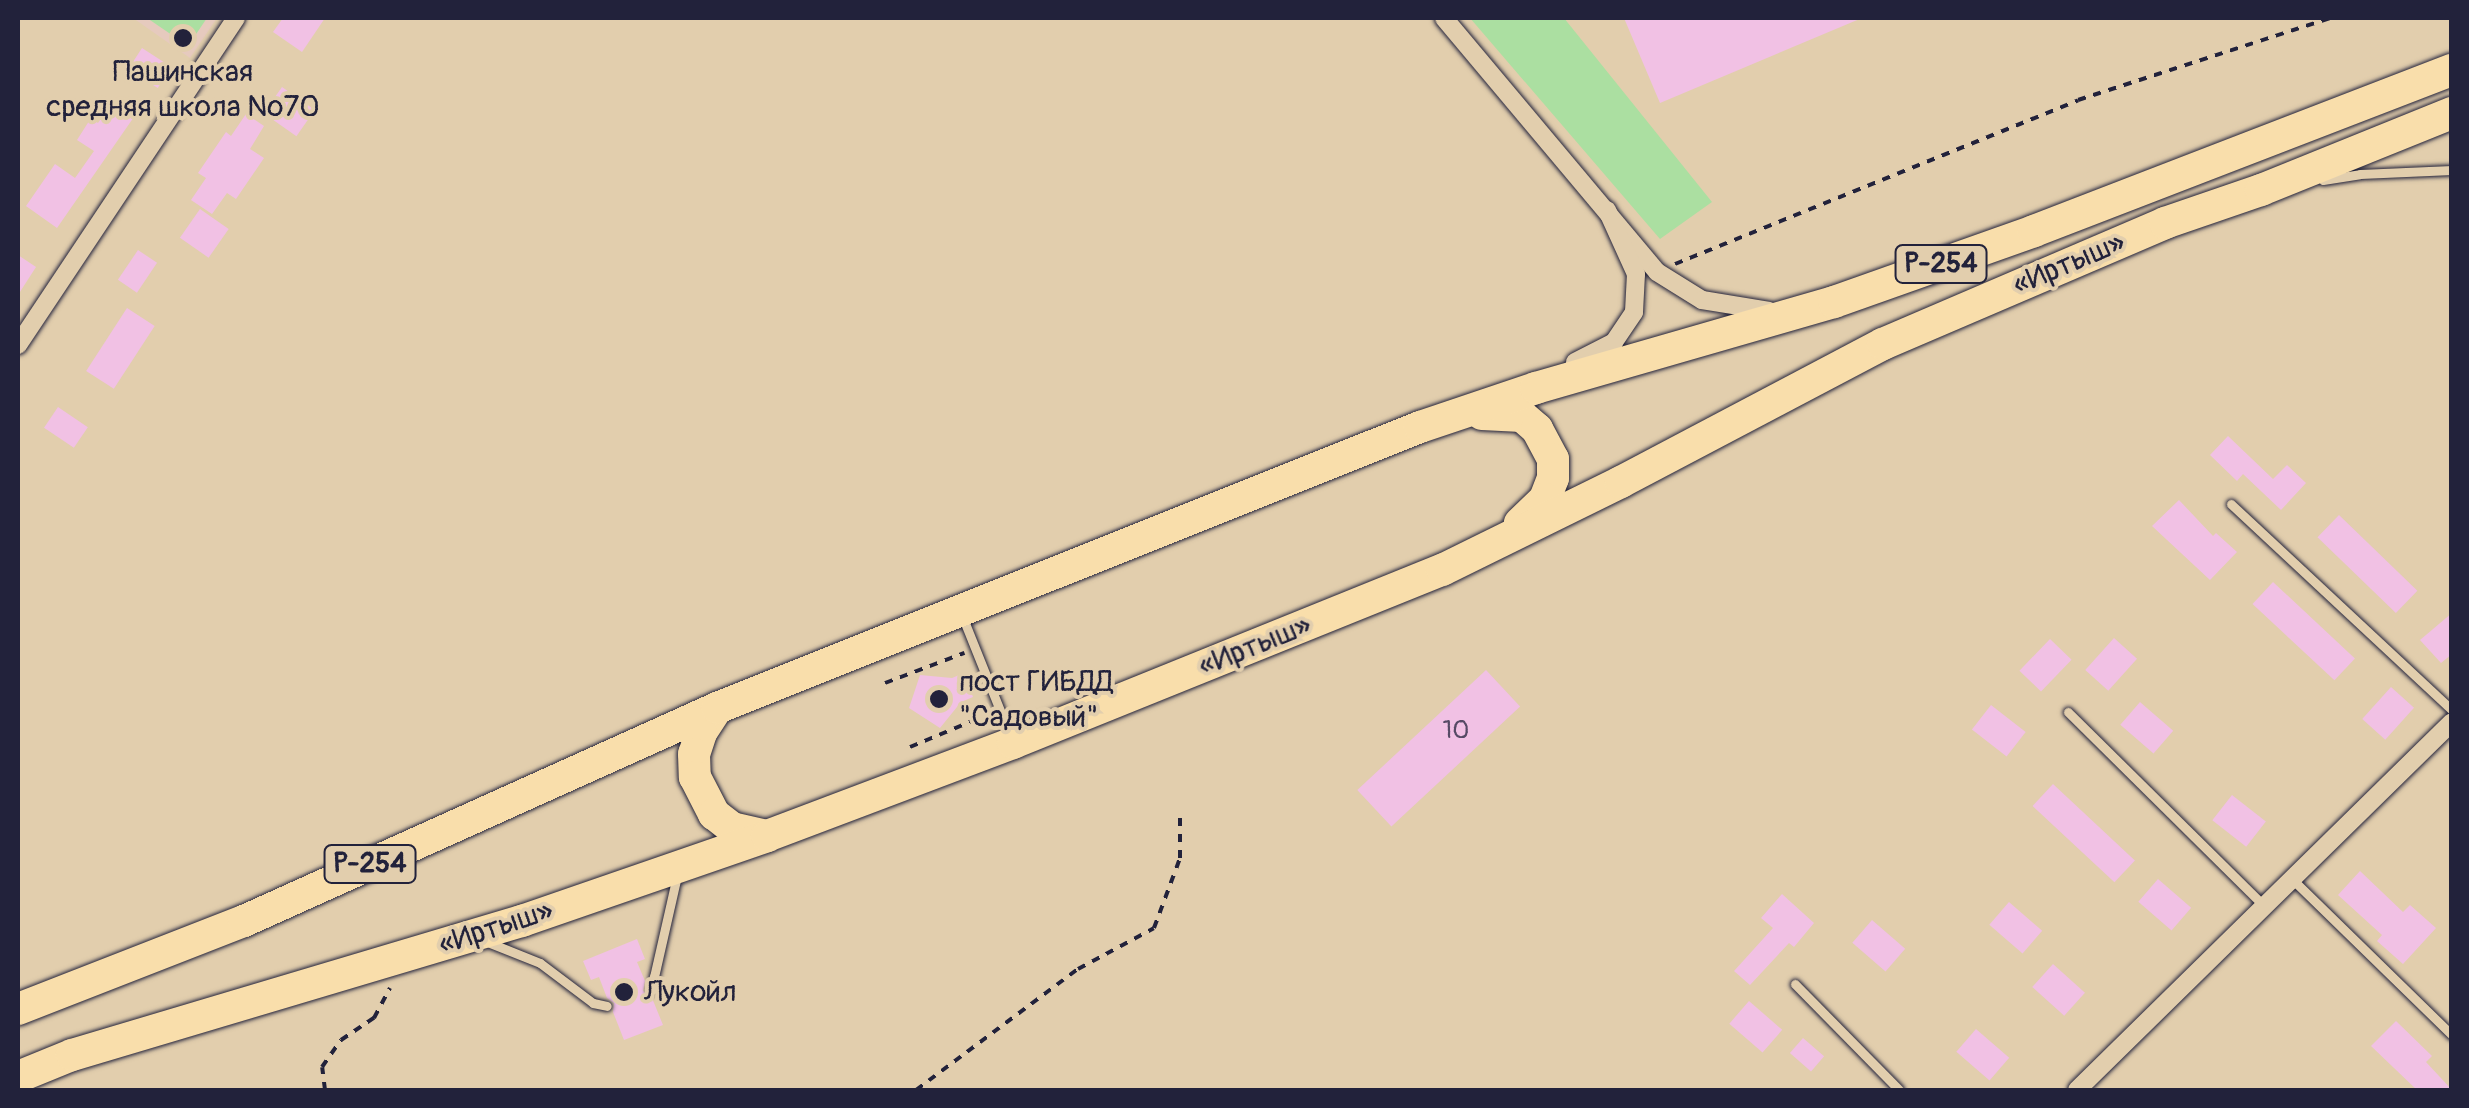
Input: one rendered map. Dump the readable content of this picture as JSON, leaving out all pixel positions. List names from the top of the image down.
{
  "streets": {
    "highway": ["Р-254", "«Иртыш»"]
  },
  "places": ["Пашинская средняя школа №70", "пост ГИБДД \"Садовый\"", "Лукойл"],
  "house_numbers": ["10"]
}
